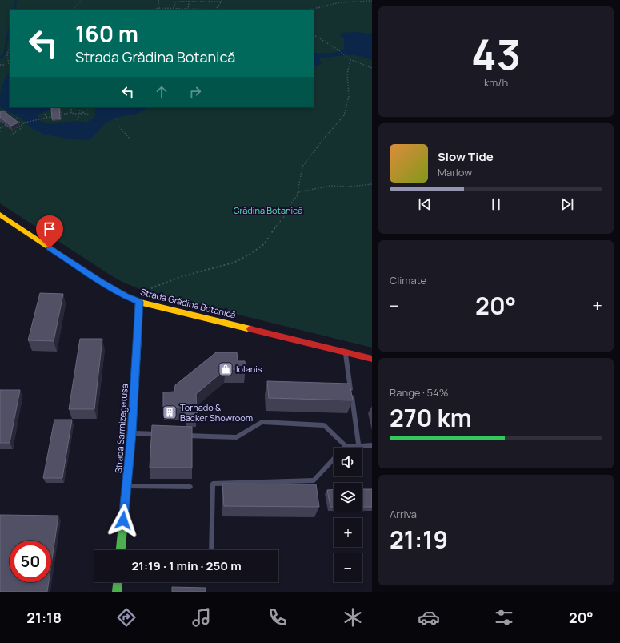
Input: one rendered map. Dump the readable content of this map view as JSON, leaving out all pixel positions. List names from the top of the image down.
{
  "streets": {
    "main road": ["Strada Grădina Botanică", "Strada Sarmizegetusa"]
  },
  "crossings": [
    ["Strada Grădina Botanică", "Strada Sarmizegetusa"]
  ],
  "parks": ["Grădina Botanică"],
  "places": {
    "shop": ["Iolanis"],
    "building": ["Tornado & Backer Showroom"]
  },
  "page": {
    "tile": [
      ["43", "km/h"],
      "Climate",
      ["Range · 54%", "270 km"],
      ["Arrival", "21:19"]
    ],
    "turn": ["160 m", "Strada Grădina Botanică"],
    "song": ["Slow Tide", "Marlow"],
    "heat": ["−", "20°", "+"],
    "map_buttons": ["+", "−"],
    "limit": "50",
    "trip": "21:19 · 1 min · 250 m",
    "tabs": ["21:18", "20°"]
  }
}
